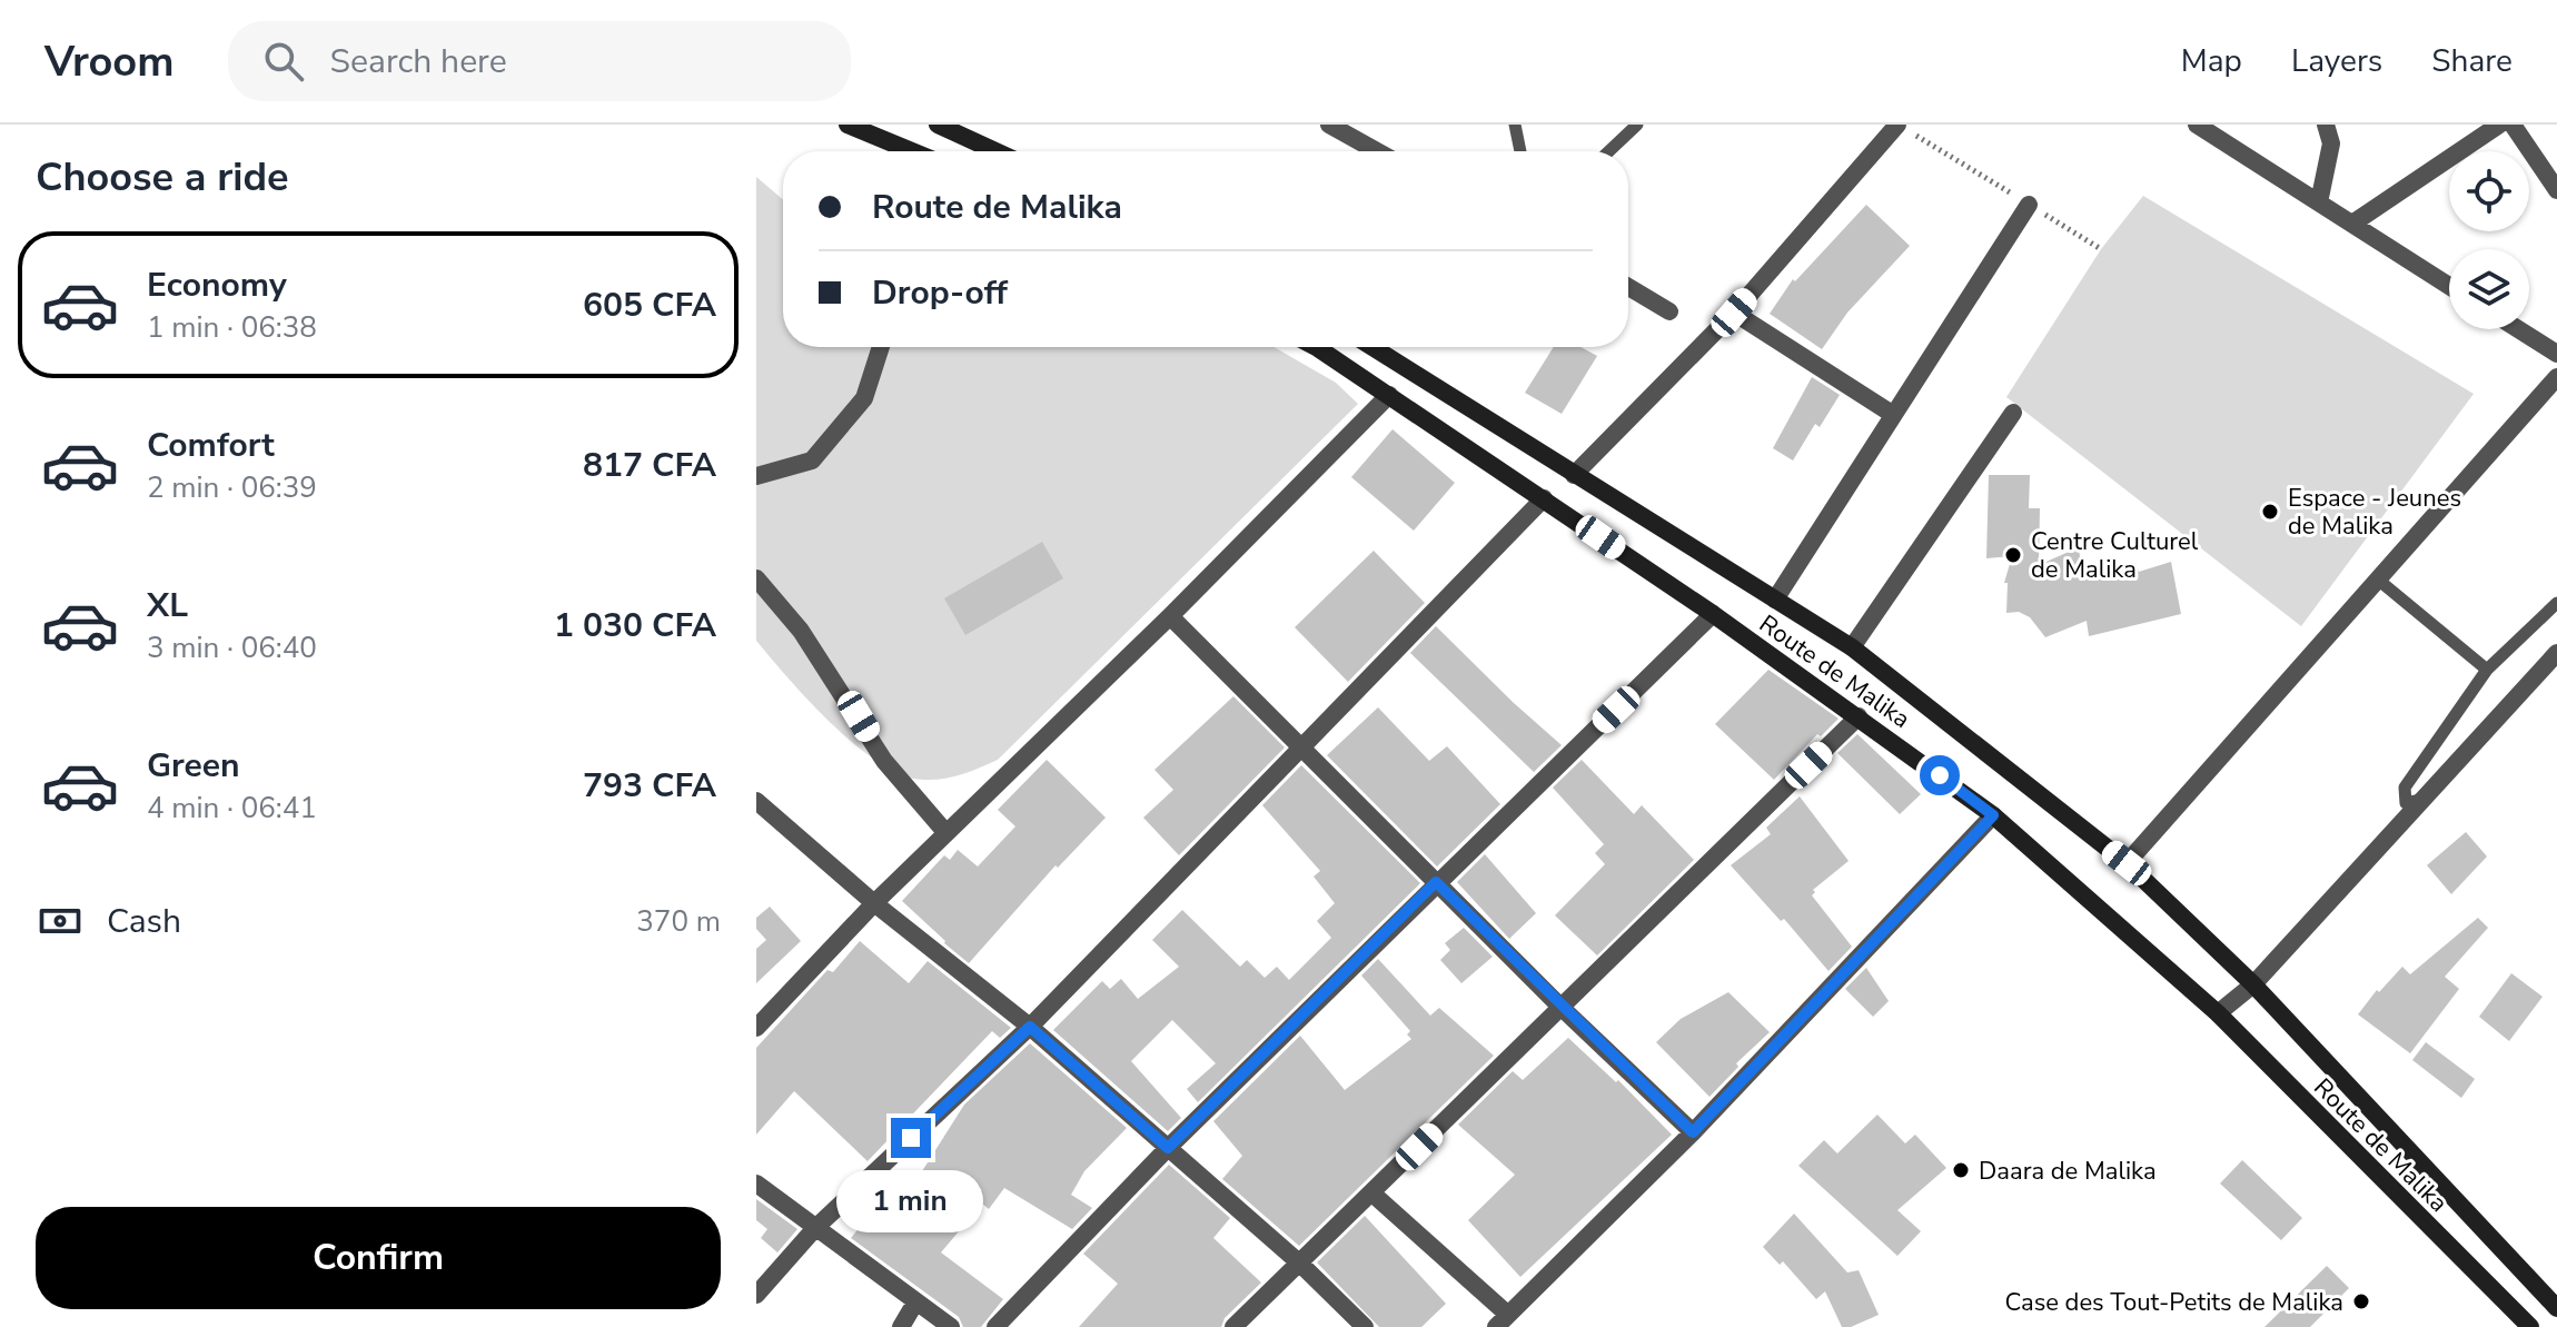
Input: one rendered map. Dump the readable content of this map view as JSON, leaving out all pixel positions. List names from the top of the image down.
{
  "streets": {
    "main road": ["Route de Malika"]
  },
  "places": [
    "Espace - Jeunes de Malika",
    "Centre Culturel de Malika",
    "Daara de Malika",
    "Case des Tout-Petits de Malika"
  ],
  "page": {
    "header": "Vroom",
    "search": "Search here",
    "nav": ["Map", "Layers", "Share"],
    "heading": "Choose a ride",
    "banner": ["Route de Malika", "Drop-off"],
    "list": [
      {
        "name": "Economy",
        "note": "1 min · 06:38",
        "value": "605 CFA"
      },
      {
        "name": "Comfort",
        "note": "2 min · 06:39",
        "value": "817 CFA"
      },
      {
        "name": "XL",
        "note": "3 min · 06:40",
        "value": "1 030 CFA"
      },
      {
        "name": "Green",
        "note": "4 min · 06:41",
        "value": "793 CFA"
      }
    ],
    "pay": ["Cash", "370 m"],
    "bubble": "1 min",
    "buttons": "Confirm"
  }
}
